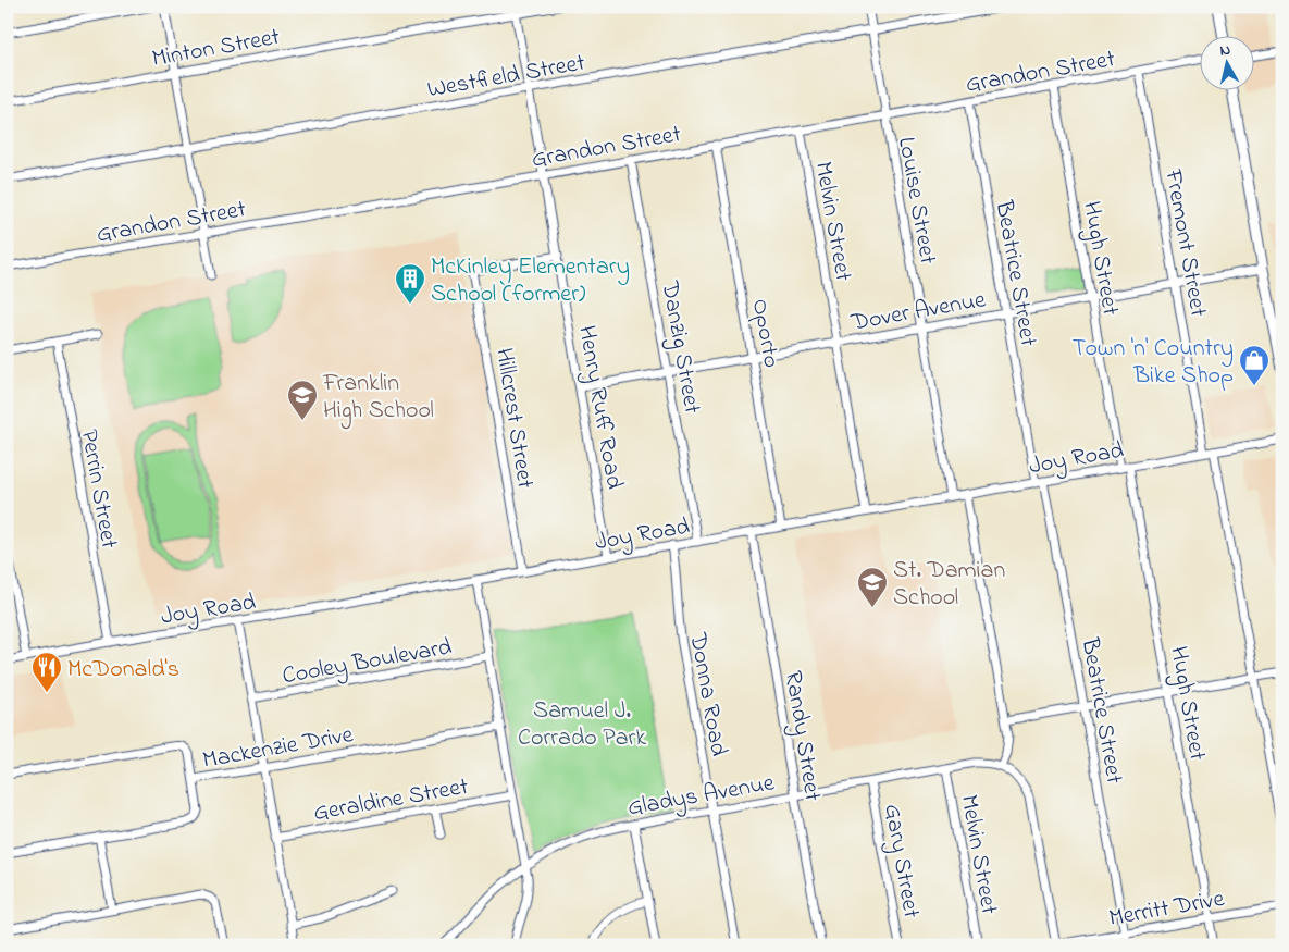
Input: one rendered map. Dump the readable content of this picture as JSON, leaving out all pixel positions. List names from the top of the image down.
{
  "streets": {
    "street": [
      "Minton Street",
      "Grandon Street",
      "Westfield Street",
      "Louise Street",
      "Melvin Street",
      "Fremont Street",
      "Hugh Street",
      "Beatrice Street",
      "Dover Avenue",
      "Oporto",
      "Danzig Street",
      "Henry Ruff Road",
      "Hillcrest Street",
      "Joy Road",
      "Perrin Street",
      "Cooley Boulevard",
      "Donna Road",
      "Randy Street",
      "Mackenzie Drive",
      "Gladys Avenue",
      "Geraldine Street",
      "Gary Street",
      "Merritt Drive"
    ]
  },
  "crossings": [
    ["Minton Street", "Henry Ruff Road"],
    ["Grandon Street", "Louise Street"],
    ["Grandon Street", "Melvin Street"],
    ["Grandon Street", "Fremont Street"],
    ["Grandon Street", "Hugh Street"],
    ["Grandon Street", "Beatrice Street"],
    ["Grandon Street", "Oporto"],
    ["Grandon Street", "Danzig Street"],
    ["Grandon Street", "Henry Ruff Road"],
    ["Westfield Street", "Louise Street"],
    ["Westfield Street", "Henry Ruff Road"],
    ["Louise Street", "Dover Avenue"],
    ["Louise Street", "Joy Road"],
    ["Melvin Street", "Dover Avenue"],
    ["Melvin Street", "Joy Road"],
    ["Melvin Street", "Gladys Avenue"],
    ["Fremont Street", "Dover Avenue"],
    ["Fremont Street", "Joy Road"],
    ["Hugh Street", "Dover Avenue"],
    ["Hugh Street", "Joy Road"],
    ["Hugh Street", "Merritt Drive"],
    ["Beatrice Street", "Dover Avenue"],
    ["Beatrice Street", "Joy Road"],
    ["Beatrice Street", "Merritt Drive"],
    ["Dover Avenue", "Oporto"],
    ["Dover Avenue", "Danzig Street"],
    ["Dover Avenue", "Henry Ruff Road"],
    ["Oporto", "Joy Road"],
    ["Danzig Street", "Joy Road"],
    ["Henry Ruff Road", "Hillcrest Street"],
    ["Henry Ruff Road", "Joy Road"],
    ["Hillcrest Street", "Joy Road"],
    ["Joy Road", "Perrin Street"],
    ["Joy Road", "Donna Road"],
    ["Joy Road", "Randy Street"],
    ["Donna Road", "Gladys Avenue"],
    ["Randy Street", "Gladys Avenue"],
    ["Gladys Avenue", "Gary Street"]
  ],
  "parks": ["Samuel J. Corrado Park"],
  "places": {
    "building": ["McKinley Elementary School (former)"],
    "shop": ["Town 'n' Country Bike Shop"],
    "school or university": ["Franklin High School", "St. Damian School"],
    "restaurant": ["McDonald's"]
  },
  "north": "top"
}
